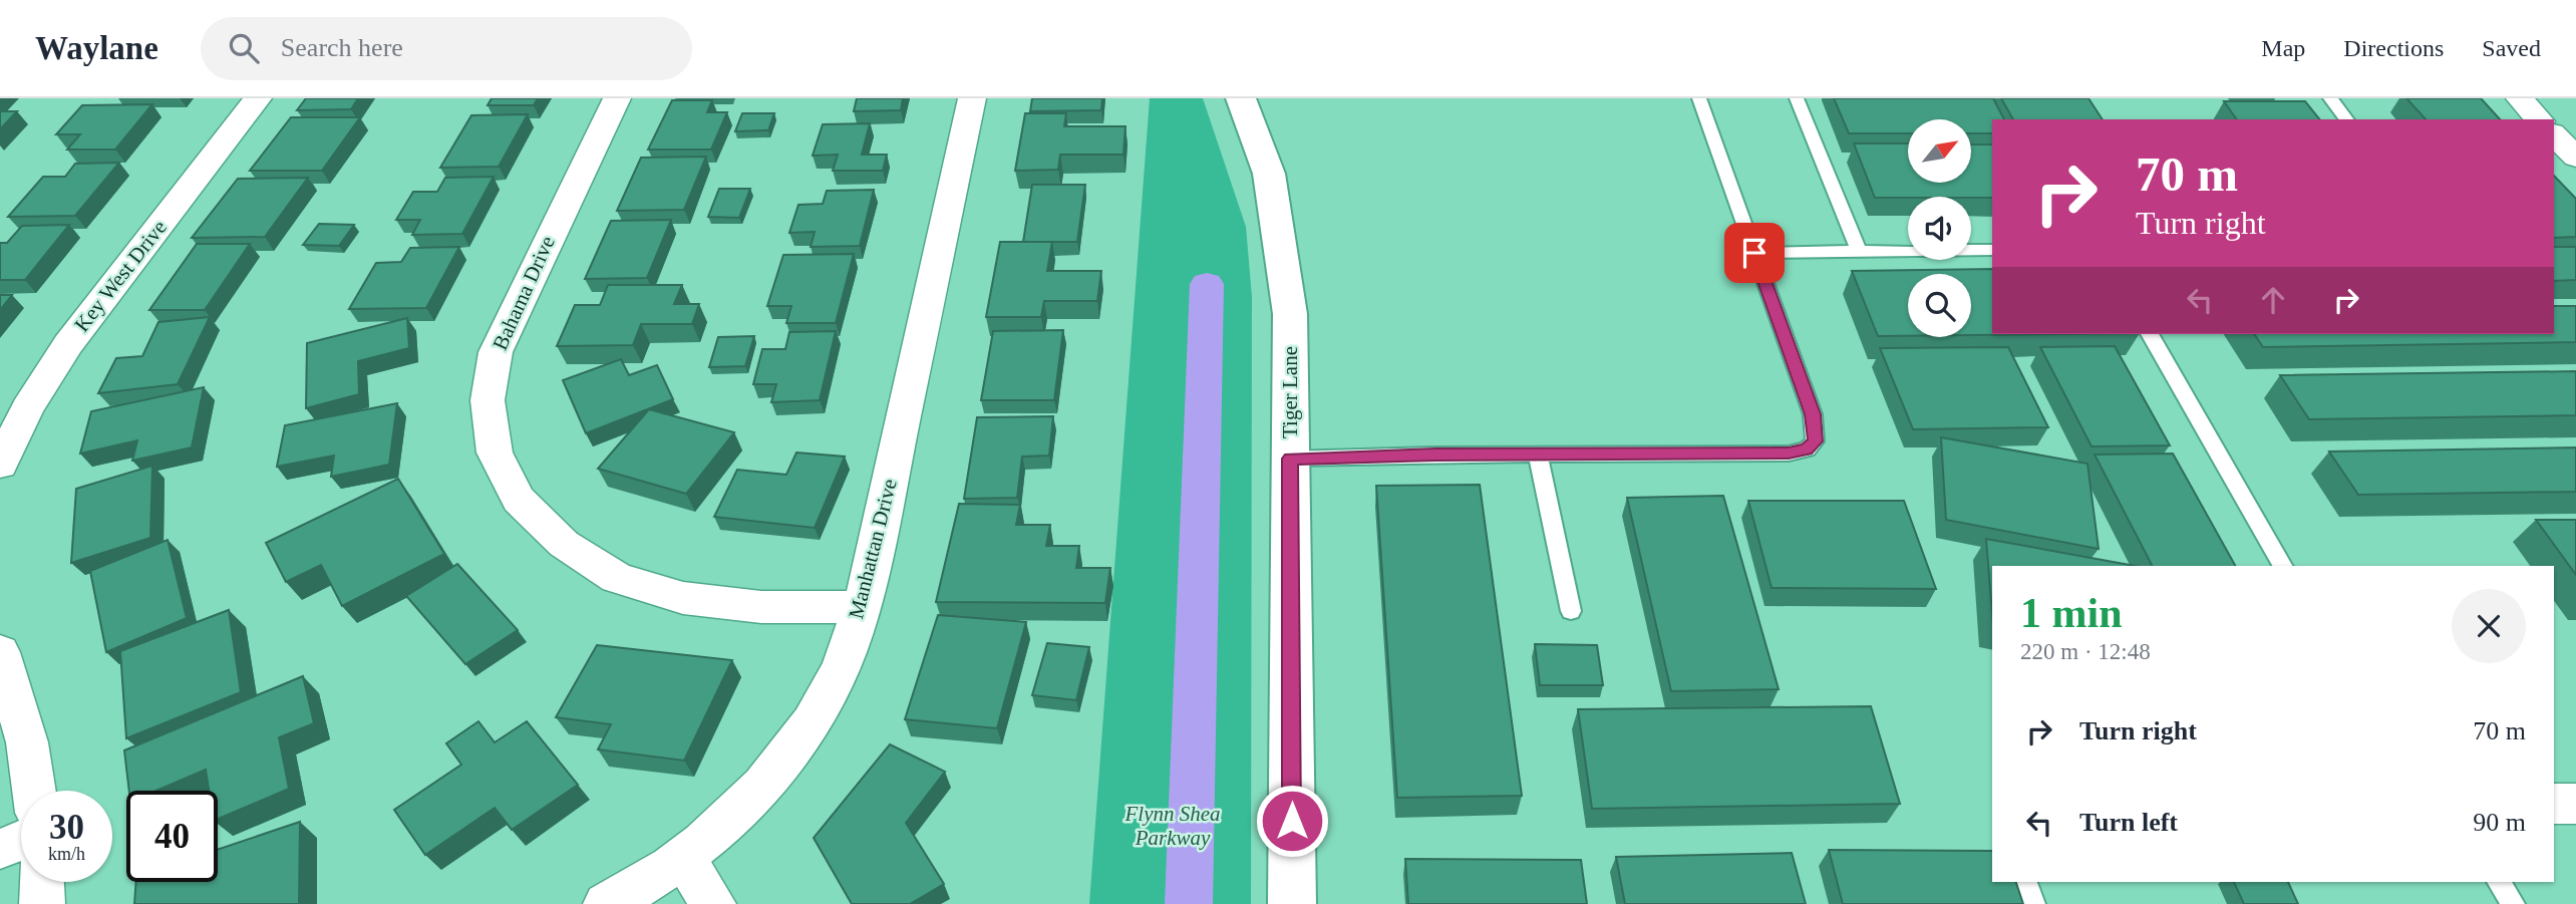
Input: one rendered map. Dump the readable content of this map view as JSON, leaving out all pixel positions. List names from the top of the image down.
{
  "streets": {
    "street": [
      "Key West Drive",
      "Bahama Drive",
      "Tiger Lane",
      "Manhattan Drive"
    ]
  },
  "crossings": [
    ["Bahama Drive", "Manhattan Drive"]
  ],
  "parks": ["Flynn Shea Parkway"],
  "north": "top right",
  "page": {
    "header": "Waylane",
    "search": "Search here",
    "nav": ["Map", "Directions", "Saved"],
    "turn": ["70 m", "Turn right"],
    "heading": ["1 min", "220 m · 12:48"],
    "list": [
      {
        "name": "Turn right",
        "value": "70 m"
      },
      {
        "name": "Turn left",
        "value": "90 m"
      }
    ],
    "speed": "30 km/h",
    "limit": "40"
  }
}
